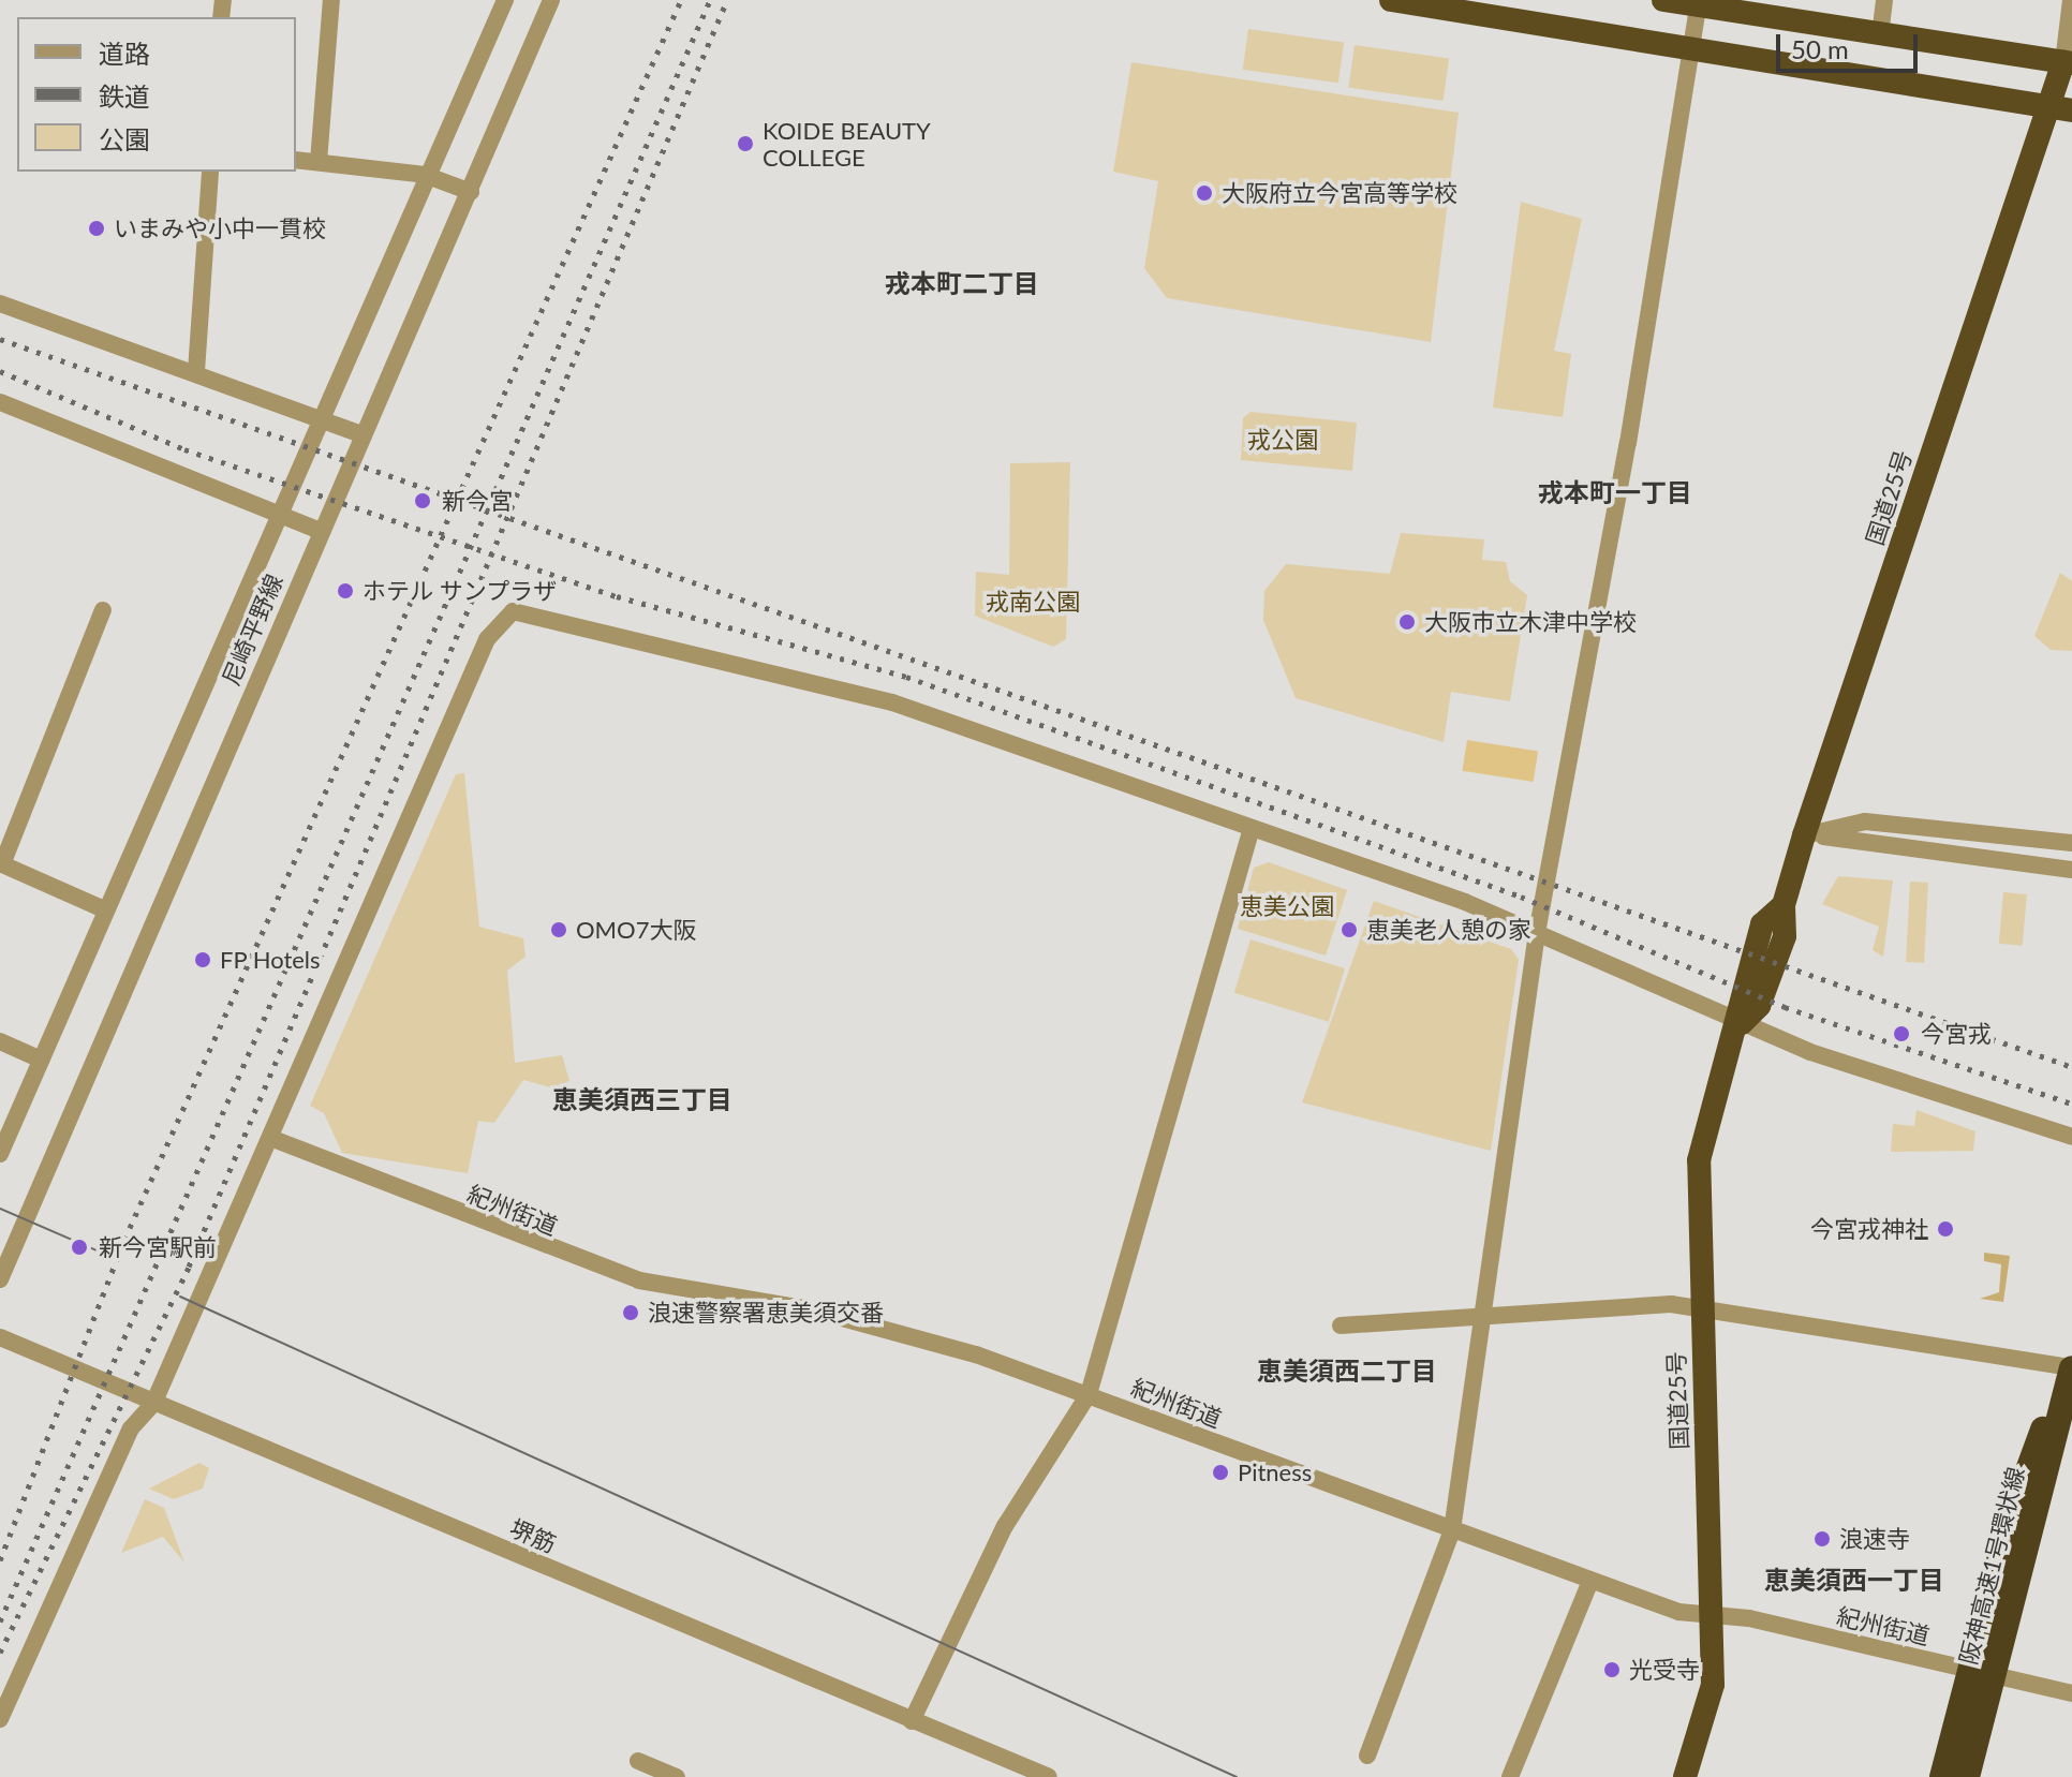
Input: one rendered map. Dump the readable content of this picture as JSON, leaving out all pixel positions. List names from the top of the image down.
{
  "streets": {
    "highway": ["国道25号", "阪神高速1号環状線"],
    "street": ["尼崎平野線", "紀州街道", "堺筋"]
  },
  "crossings": [
    ["国道25号", "紀州街道"]
  ],
  "districts": [
    "戎本町二丁目",
    "戎本町一丁目",
    "恵美須西三丁目",
    "恵美須西二丁目",
    "恵美須西一丁目"
  ],
  "parks": ["戎公園", "戎南公園", "恵美公園"],
  "places": [
    "KOIDE BEAUTY COLLEGE",
    "大阪府立今宮高等学校",
    "いまみや小中一貫校",
    "新今宮",
    "ホテル サンプラザ",
    "大阪市立木津中学校",
    "OMO7大阪",
    "恵美老人憩の家",
    "FP Hotels",
    "今宮戎",
    "今宮戎神社",
    "新今宮駅前",
    "浪速警察署恵美須交番",
    "Pitness",
    "浪速寺",
    "光受寺"
  ],
  "legend": ["道路", "鉄道", "公園"],
  "scale_bar": "50 m"
}
